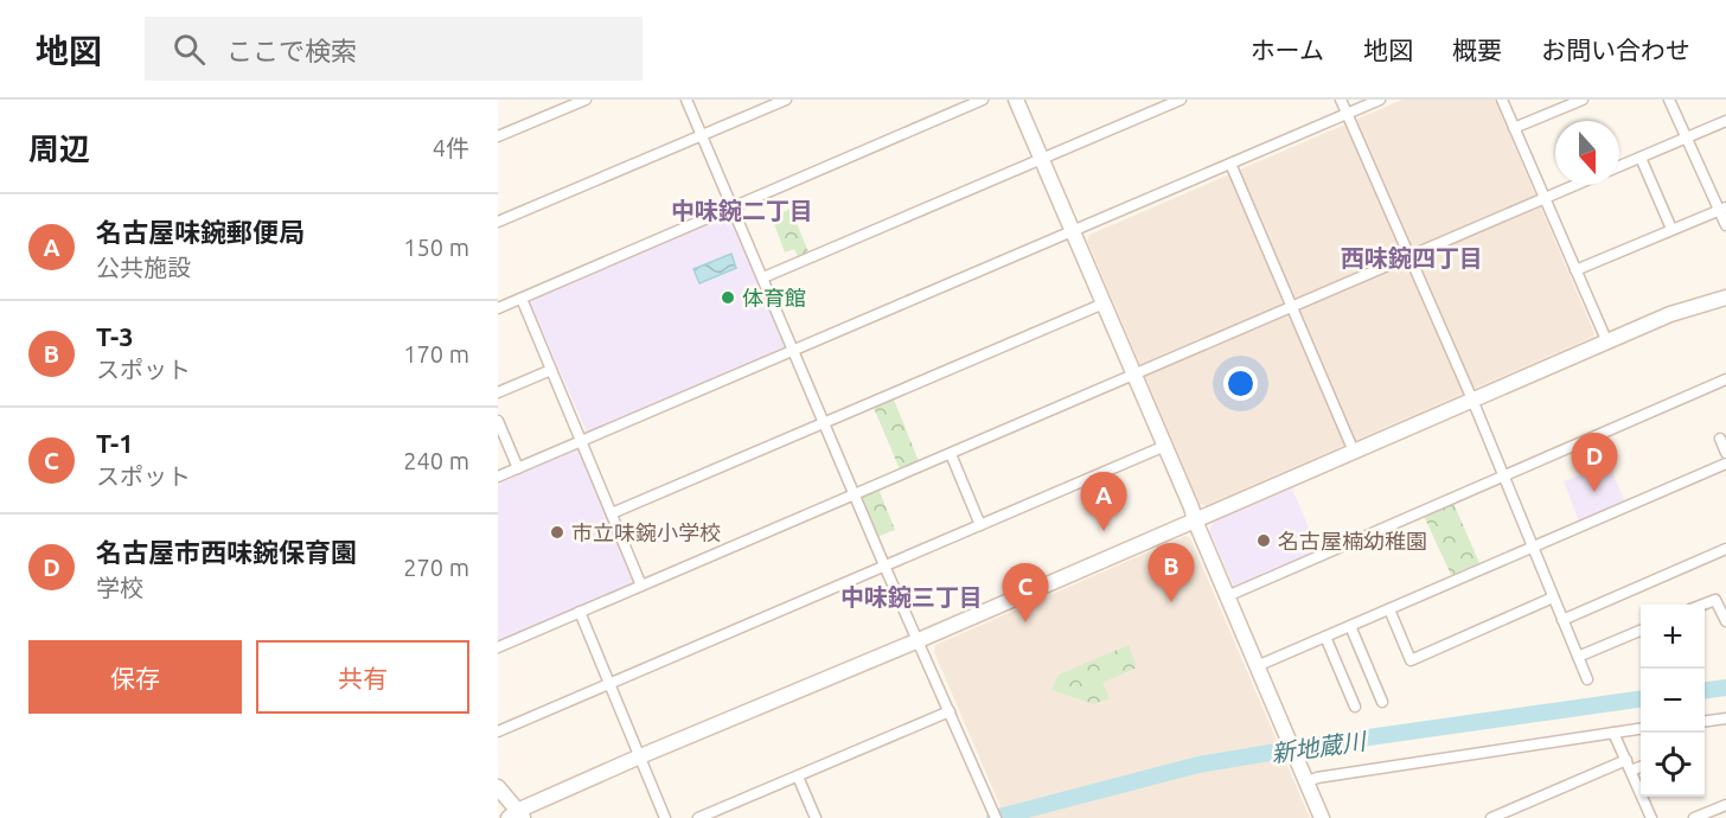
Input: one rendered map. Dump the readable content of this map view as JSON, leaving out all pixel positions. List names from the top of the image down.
{
  "districts": ["中味鋺二丁目", "西味鋺四丁目", "中味鋺三丁目"],
  "water": ["新地蔵川"],
  "places": ["体育館", "市立味鋺小学校", "名古屋楠幼稚園"],
  "north": "bottom",
  "page": {
    "header": "地図",
    "search": "ここで検索",
    "nav": [
      "ホーム",
      "地図",
      "概要",
      "お問い合わせ"
    ],
    "heading": ["周辺", "4件"],
    "list": [
      {
        "mark": "A",
        "name": "名古屋味鋺郵便局",
        "note": "公共施設",
        "value": "150 m"
      },
      {
        "mark": "B",
        "name": "T-3",
        "note": "スポット",
        "value": "170 m"
      },
      {
        "mark": "C",
        "name": "T-1",
        "note": "スポット",
        "value": "240 m"
      },
      {
        "mark": "D",
        "name": "名古屋市西味鋺保育園",
        "note": "学校",
        "value": "270 m"
      }
    ],
    "pins": [
      "D",
      "A",
      "B",
      "C"
    ],
    "map_buttons": ["+", "−"],
    "buttons": ["保存", "共有"]
  }
}
